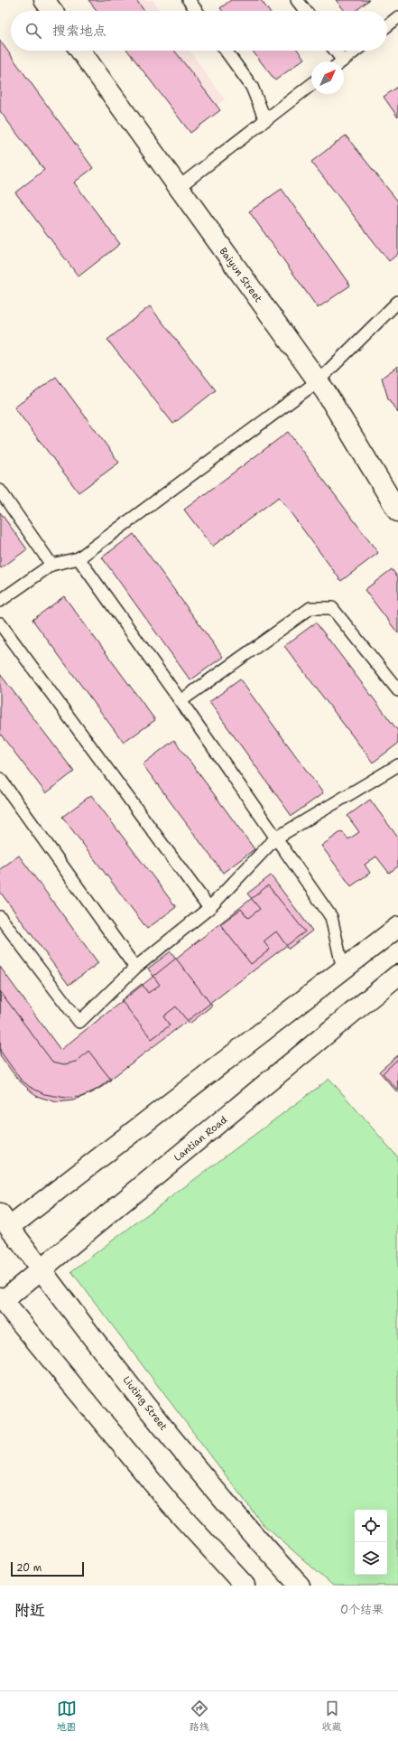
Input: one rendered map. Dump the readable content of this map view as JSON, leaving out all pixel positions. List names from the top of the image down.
{
  "streets": {
    "street": ["Baiyun Street", "Lantian Road", "Liuting Street"]
  },
  "crossings": [
    ["Lantian Road", "Liuting Street"]
  ],
  "scale_bar": "20 m",
  "north": "top right",
  "page": {
    "search": "搜索地点",
    "scale": "20 m",
    "heading": ["附近", "0个结果"],
    "nav": ["地图", "路线", "收藏"]
  }
}
